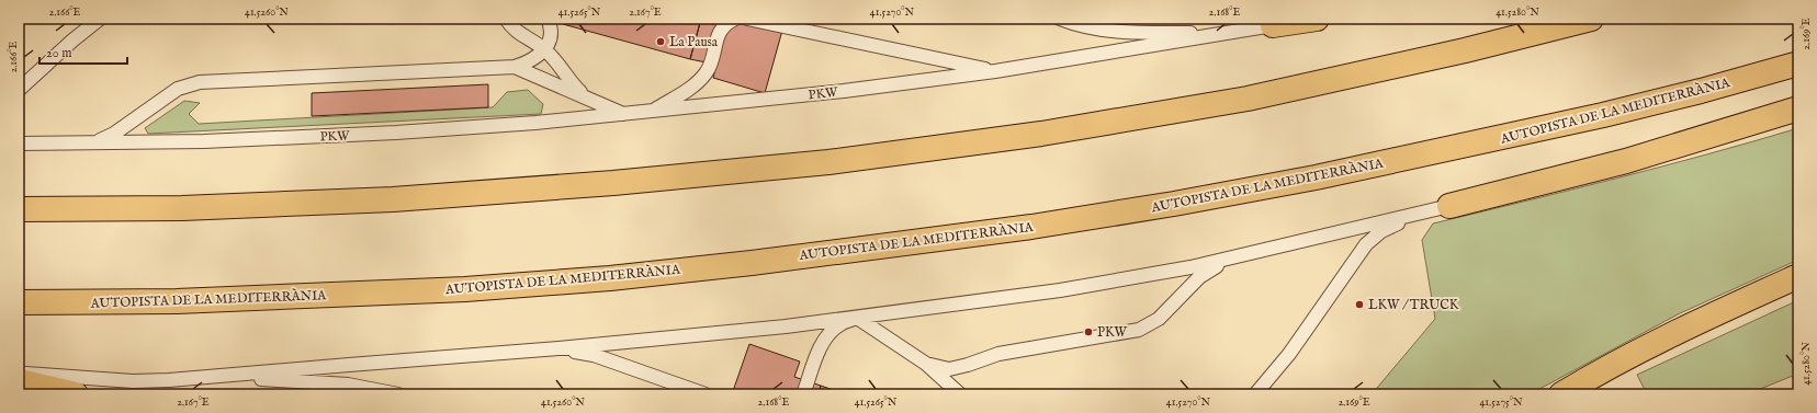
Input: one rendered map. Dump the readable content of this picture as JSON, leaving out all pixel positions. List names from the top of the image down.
{
  "streets": {
    "highway": ["AUTOPISTA DE LA MEDITERRÀNIA"],
    "lane": ["PKW"]
  },
  "places": ["La Pausa", "LKW / TRUCK", "PKW"],
  "scale_bar": "20 m",
  "coordinates": [
    "2.166°E",
    "41.5260°N",
    "41.5265°N",
    "2.167°E",
    "41.5270°N",
    "2.168°E",
    "41.5280°N",
    "2.169°E",
    "41.5275°N"
  ]
}
